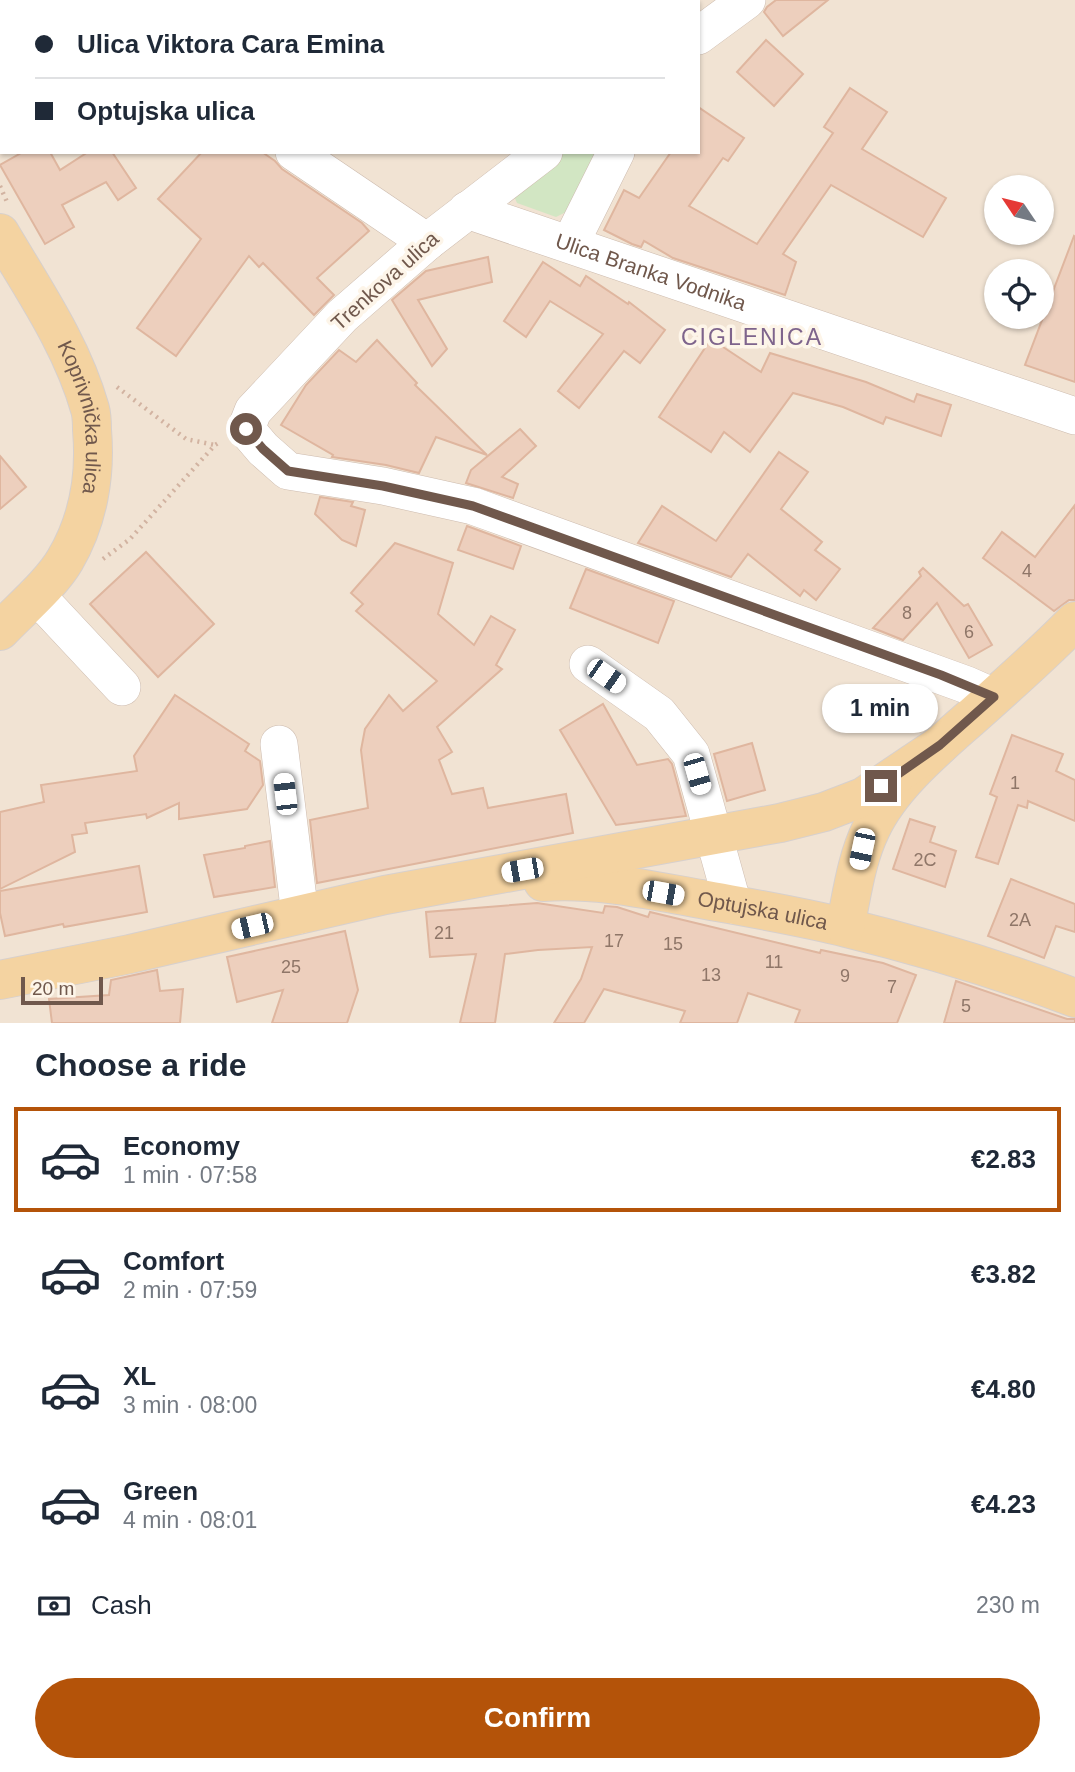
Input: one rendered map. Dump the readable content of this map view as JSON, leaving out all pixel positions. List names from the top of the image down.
{
  "streets": {
    "main road": ["Koprivnička ulica", "Optujska ulica"],
    "street": ["Ulica Branka Vodnika", "Trenkova ulica"]
  },
  "crossings": [
    ["Ulica Branka Vodnika", "Trenkova ulica"]
  ],
  "districts": ["CIGLENICA"],
  "house_numbers": [
    "4",
    "8",
    "6",
    "1",
    "2C",
    "2A",
    "21",
    "17",
    "15",
    "11",
    "25",
    "13",
    "9",
    "7",
    "5"
  ],
  "scale_bar": "20 m",
  "north": "top left",
  "page": {
    "banner": ["Ulica Viktora Cara Emina", "Optujska ulica"],
    "bubble": "1 min",
    "scale": "20 m",
    "heading": "Choose a ride",
    "list": [
      {
        "name": "Economy",
        "note": "1 min · 07:58",
        "value": "€2.83"
      },
      {
        "name": "Comfort",
        "note": "2 min · 07:59",
        "value": "€3.82"
      },
      {
        "name": "XL",
        "note": "3 min · 08:00",
        "value": "€4.80"
      },
      {
        "name": "Green",
        "note": "4 min · 08:01",
        "value": "€4.23"
      }
    ],
    "pay": ["Cash", "230 m"],
    "buttons": "Confirm"
  }
}
